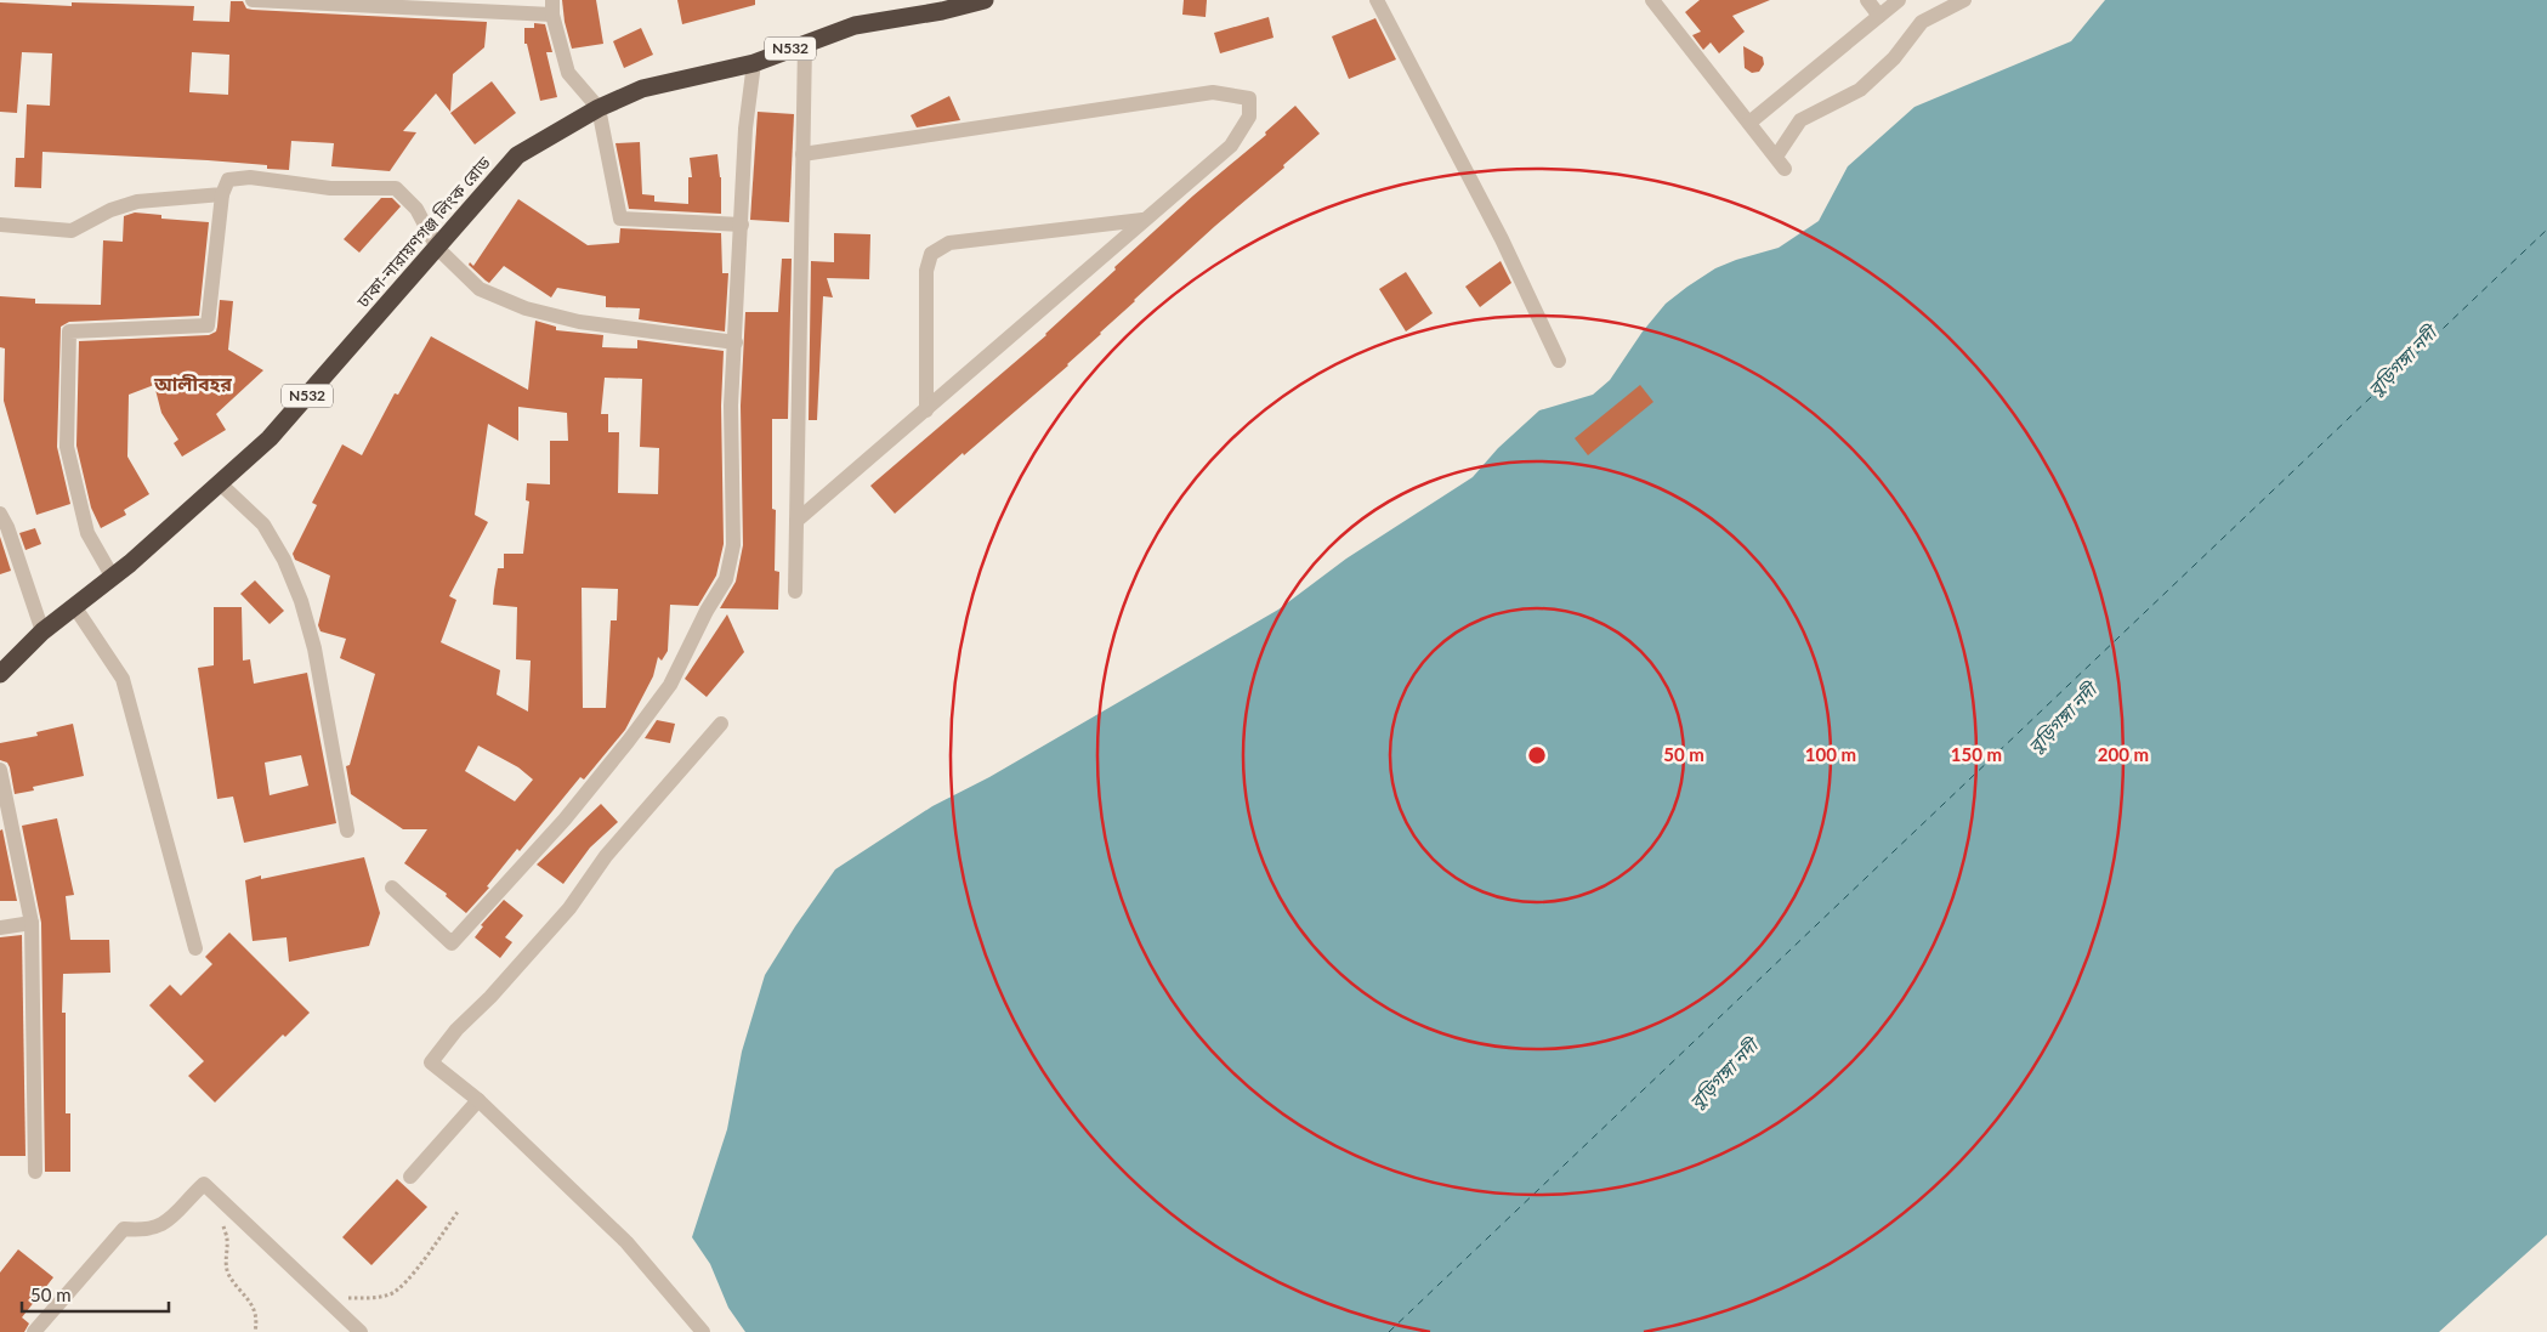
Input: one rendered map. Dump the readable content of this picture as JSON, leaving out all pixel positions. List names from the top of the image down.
{
  "streets": {
    "highway": ["N532", "ঢাকা-নারায়ণগঞ্জ লিংক রোড"]
  },
  "districts": ["আলীবহর"],
  "water": ["বুড়িগঙ্গা নদী"],
  "scale_bar": "50 m",
  "rings": [
    "50 m",
    "100 m",
    "150 m",
    "200 m"
  ]
}
